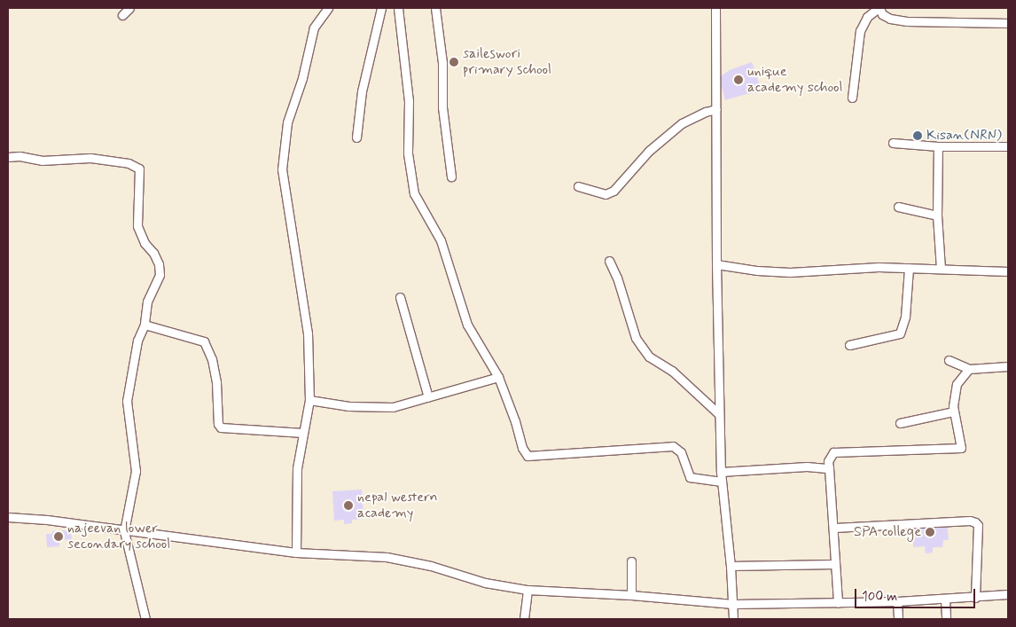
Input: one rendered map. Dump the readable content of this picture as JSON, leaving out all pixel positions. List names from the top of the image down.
{
  "places": [
    "saileswori primary school",
    "unique academy school",
    "Kisan(NRN)",
    "nepal western academy",
    "SPA college",
    "najeevan lower secondary school"
  ],
  "scale_bar": "100 m"
}
